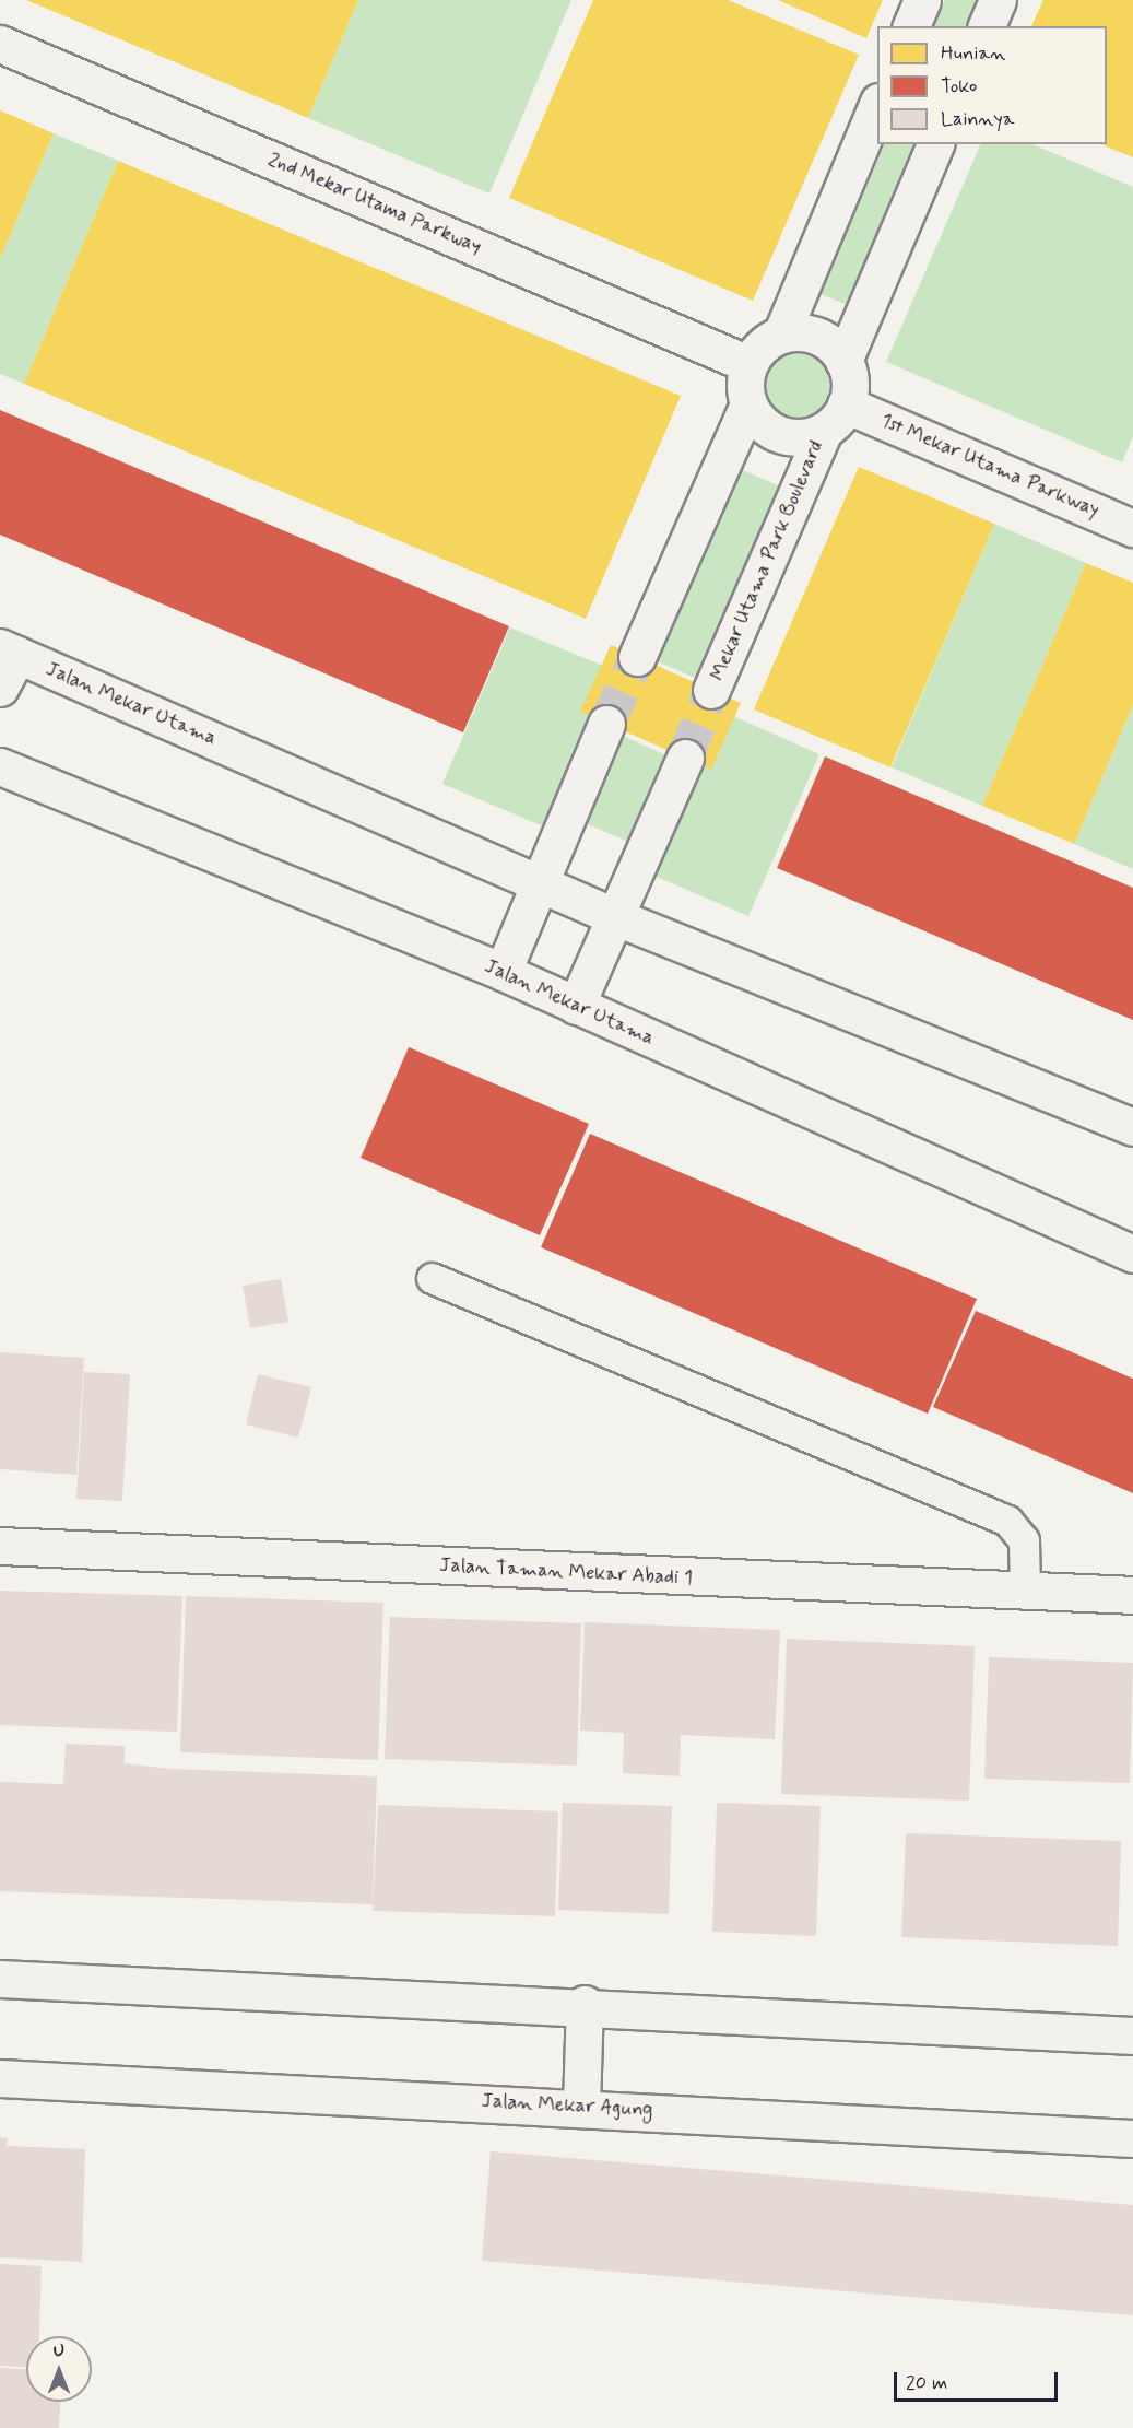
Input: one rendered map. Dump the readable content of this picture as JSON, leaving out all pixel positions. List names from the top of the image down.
{
  "streets": {
    "street": [
      "2nd Mekar Utama Parkway",
      "1st Mekar Utama Parkway",
      "Mekar Utama Park Boulevard",
      "Jalan Mekar Utama",
      "Jalan Taman Mekar Abadi 1",
      "Jalan Mekar Agung"
    ]
  },
  "crossings": [
    ["2nd Mekar Utama Parkway", "1st Mekar Utama Parkway"],
    ["2nd Mekar Utama Parkway", "Mekar Utama Park Boulevard"],
    ["1st Mekar Utama Parkway", "Mekar Utama Park Boulevard"]
  ],
  "legend": ["Hunian", "Toko", "Lainnya"],
  "scale_bar": "20 m",
  "north": "top"
}
